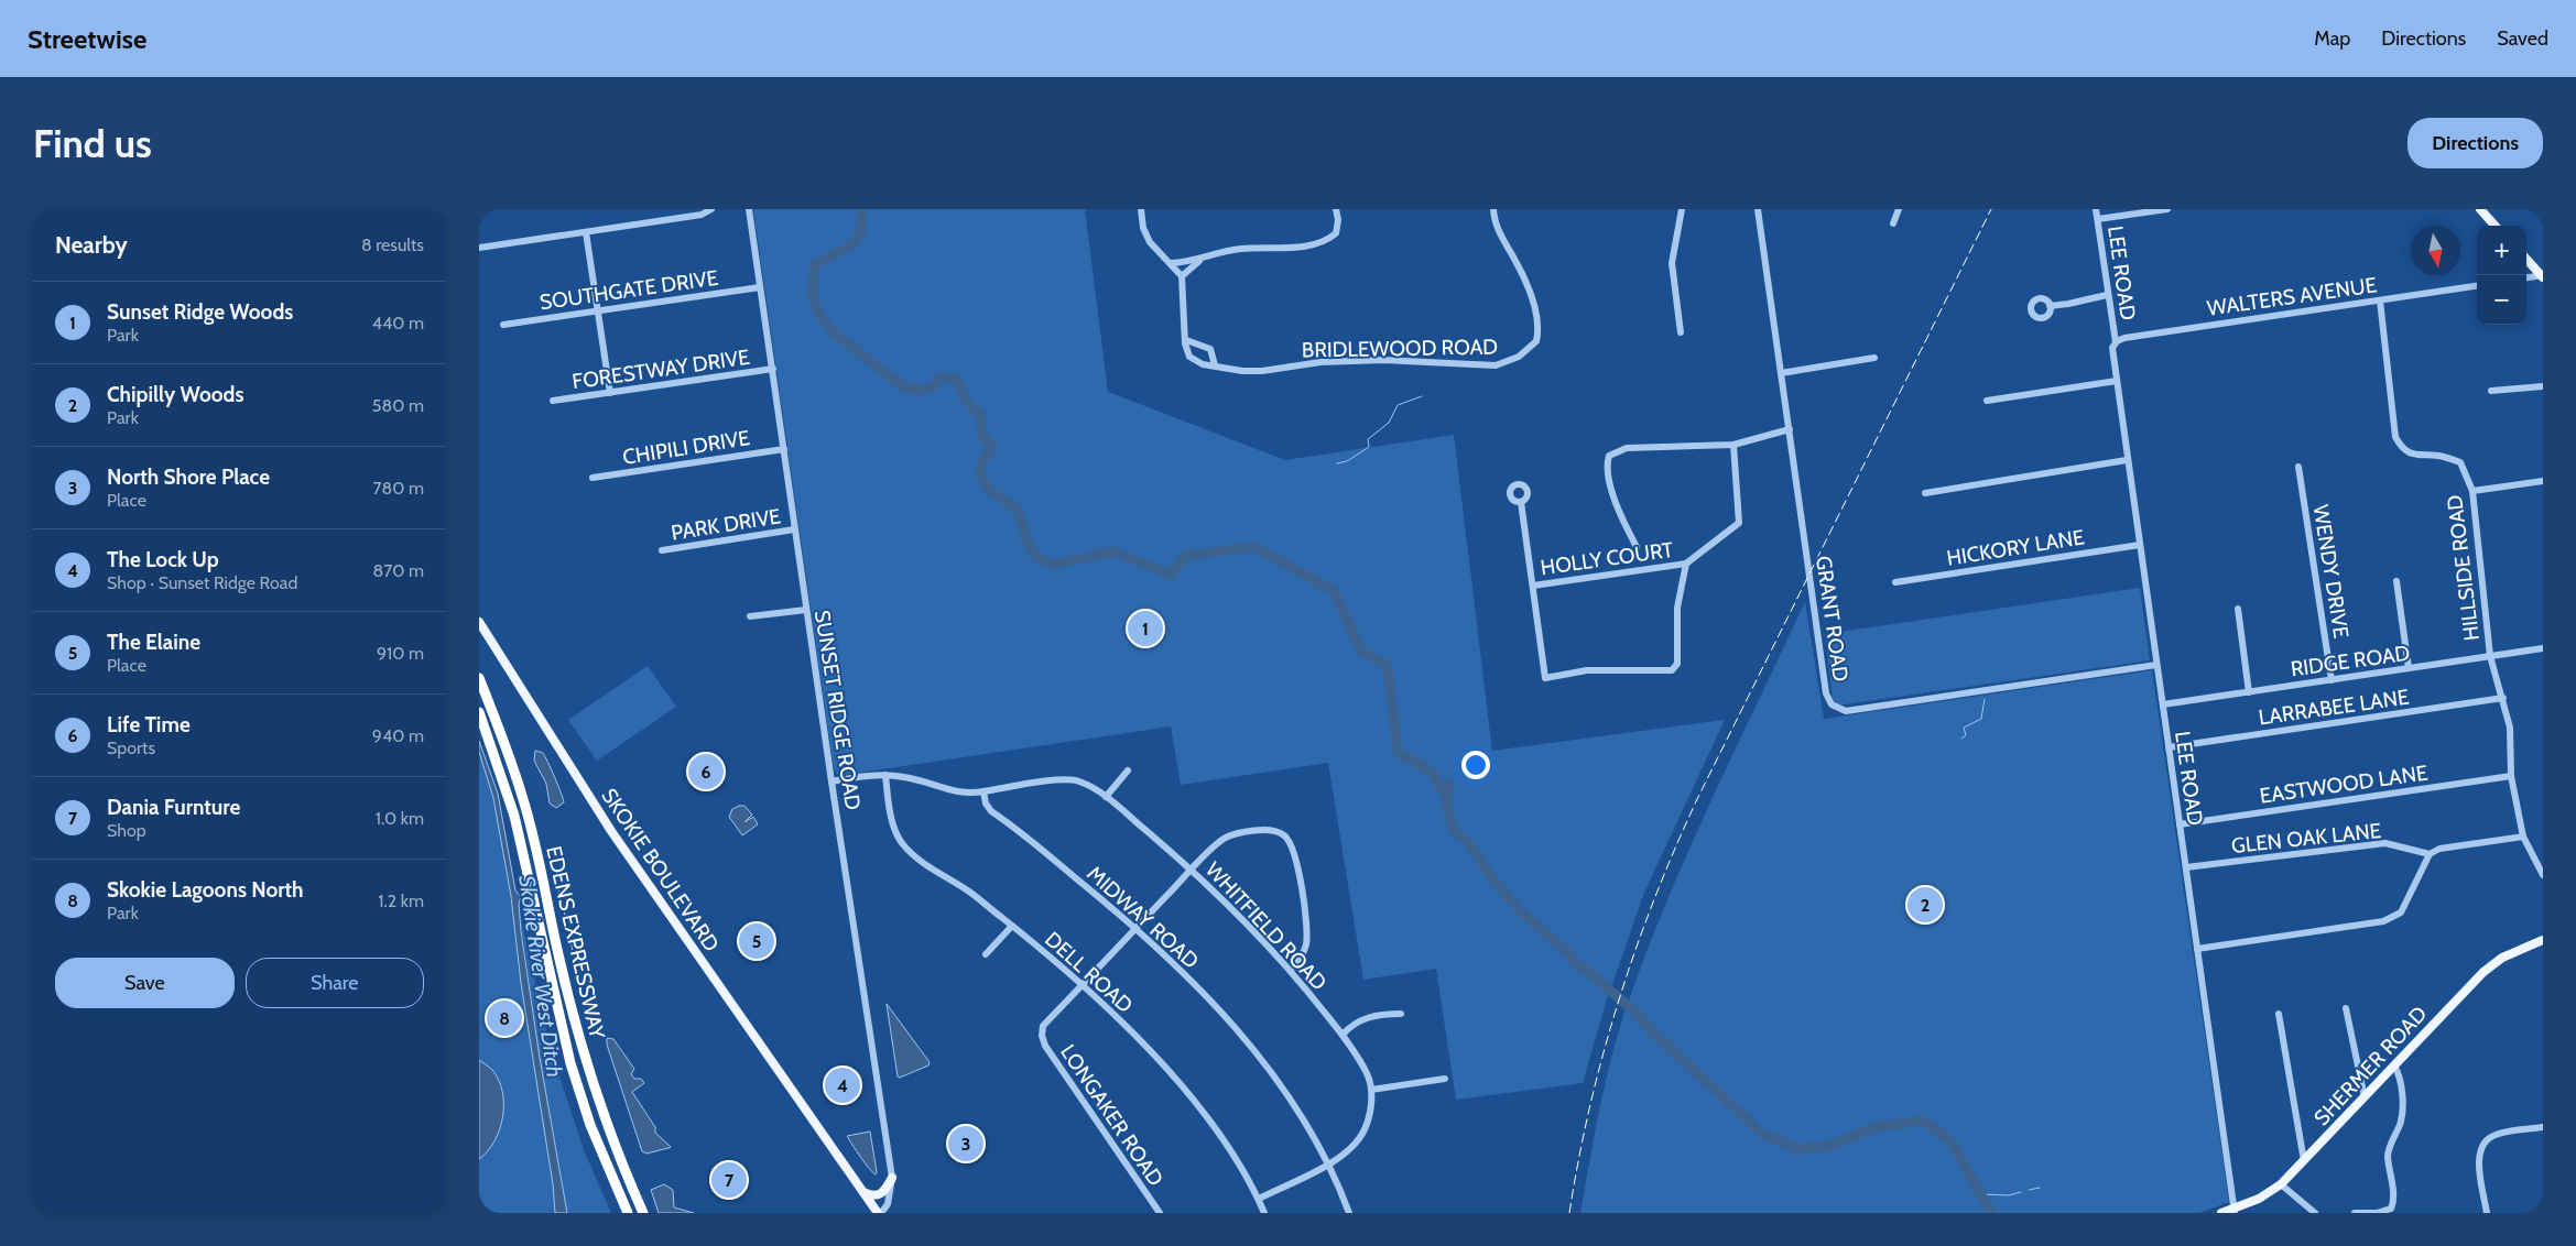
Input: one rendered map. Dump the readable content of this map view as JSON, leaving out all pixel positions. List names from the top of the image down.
{
  "streets": {
    "highway": ["EDENS EXPRESSWAY"],
    "main road": ["SKOKIE BOULEVARD", "SHERMER ROAD"],
    "street": [
      "LEE ROAD",
      "SOUTHGATE DRIVE",
      "WALTERS AVENUE",
      "BRIDLEWOOD ROAD",
      "FORESTWAY DRIVE",
      "CHIPILI DRIVE",
      "PARK DRIVE",
      "HICKORY LANE",
      "HOLLY COURT",
      "HILLSIDE ROAD",
      "WENDY DRIVE",
      "GRANT ROAD",
      "RIDGE ROAD",
      "LARRABEE LANE",
      "SUNSET RIDGE ROAD",
      "EASTWOOD LANE",
      "GLEN OAK LANE",
      "MIDWAY ROAD",
      "WHITFIELD ROAD",
      "DELL ROAD",
      "LONGAKER ROAD"
    ]
  },
  "crossings": [
    ["LEE ROAD", "WALTERS AVENUE"],
    ["LEE ROAD", "HICKORY LANE"],
    ["LEE ROAD", "GRANT ROAD"],
    ["LEE ROAD", "RIDGE ROAD"],
    ["LEE ROAD", "LARRABEE LANE"],
    ["LEE ROAD", "EASTWOOD LANE"],
    ["LEE ROAD", "GLEN OAK LANE"],
    ["LEE ROAD", "SHERMER ROAD"],
    ["SOUTHGATE DRIVE", "SUNSET RIDGE ROAD"],
    ["WALTERS AVENUE", "HILLSIDE ROAD"],
    ["FORESTWAY DRIVE", "SUNSET RIDGE ROAD"],
    ["CHIPILI DRIVE", "SUNSET RIDGE ROAD"],
    ["PARK DRIVE", "SUNSET RIDGE ROAD"],
    ["HILLSIDE ROAD", "RIDGE ROAD"],
    ["HILLSIDE ROAD", "LARRABEE LANE"],
    ["HILLSIDE ROAD", "EASTWOOD LANE"],
    ["WENDY DRIVE", "RIDGE ROAD"],
    ["SUNSET RIDGE ROAD", "SKOKIE BOULEVARD"],
    ["MIDWAY ROAD", "WHITFIELD ROAD"],
    ["WHITFIELD ROAD", "DELL ROAD"],
    ["DELL ROAD", "LONGAKER ROAD"]
  ],
  "water": ["Skokie River West Ditch"],
  "north": "bottom",
  "page": {
    "header": "Streetwise",
    "nav": ["Map", "Directions", "Saved"],
    "buttons": [
      "Directions",
      ["Save", "Share"]
    ],
    "title": "Find us",
    "heading": ["Nearby", "8 results"],
    "map_buttons": ["+", "−"],
    "list": [
      {
        "mark": "1",
        "name": "Sunset Ridge Woods",
        "note": "Park",
        "value": "440 m"
      },
      {
        "mark": "2",
        "name": "Chipilly Woods",
        "note": "Park",
        "value": "580 m"
      },
      {
        "mark": "3",
        "name": "North Shore Place",
        "note": "Place",
        "value": "780 m"
      },
      {
        "mark": "4",
        "name": "The Lock Up",
        "note": "Shop · Sunset Ridge Road",
        "value": "870 m"
      },
      {
        "mark": "5",
        "name": "The Elaine",
        "note": "Place",
        "value": "910 m"
      },
      {
        "mark": "6",
        "name": "Life Time",
        "note": "Sports",
        "value": "940 m"
      },
      {
        "mark": "7",
        "name": "Dania Furnture",
        "note": "Shop",
        "value": "1.0 km"
      },
      {
        "mark": "8",
        "name": "Skokie Lagoons North",
        "note": "Park",
        "value": "1.2 km"
      }
    ],
    "pins": [
      "1",
      "6",
      "2",
      "5",
      "8",
      "4",
      "3",
      "7"
    ]
  }
}
